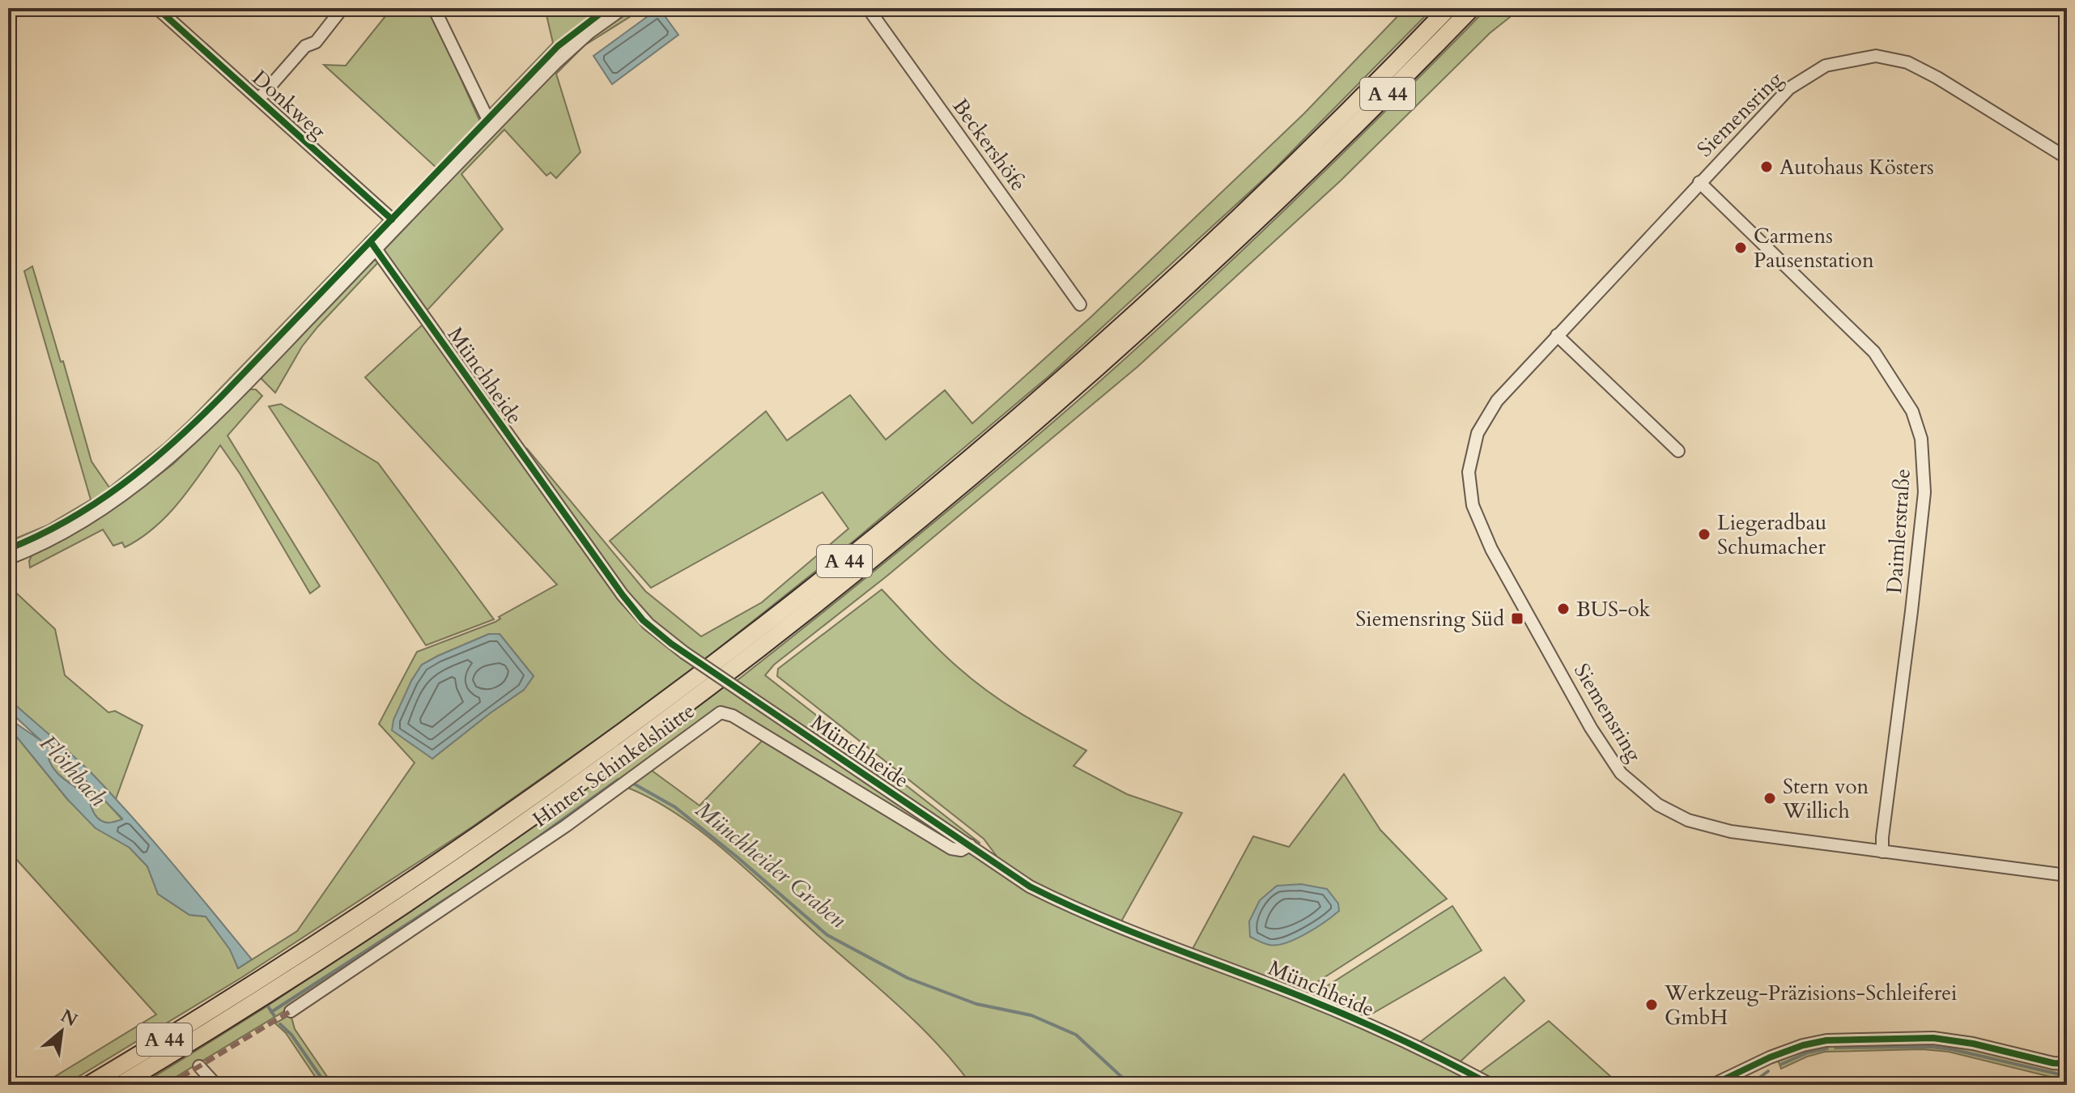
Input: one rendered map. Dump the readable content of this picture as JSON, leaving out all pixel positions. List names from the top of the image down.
{
  "streets": {
    "highway": ["A 44"],
    "street": [
      "Donkweg",
      "Siemensring",
      "Beckershöfe",
      "Münchheide",
      "Daimlerstraße",
      "Hinter Schinkelshütte"
    ]
  },
  "crossings": [
    ["Siemensring", "Daimlerstraße"],
    ["Münchheide", "Hinter Schinkelshütte"]
  ],
  "water": ["Flöthbach", "Münchheider Graben"],
  "places": {
    "other": [
      "Autohaus Kösters",
      "Carmens Pausenstation",
      "Liegeradbau Schumacher",
      "BUS-ok",
      "Stern von Willich",
      "Werkzeug-Präzisions-Schleiferei GmbH"
    ],
    "transit": ["Siemensring Süd"]
  },
  "north": "top right"
}
